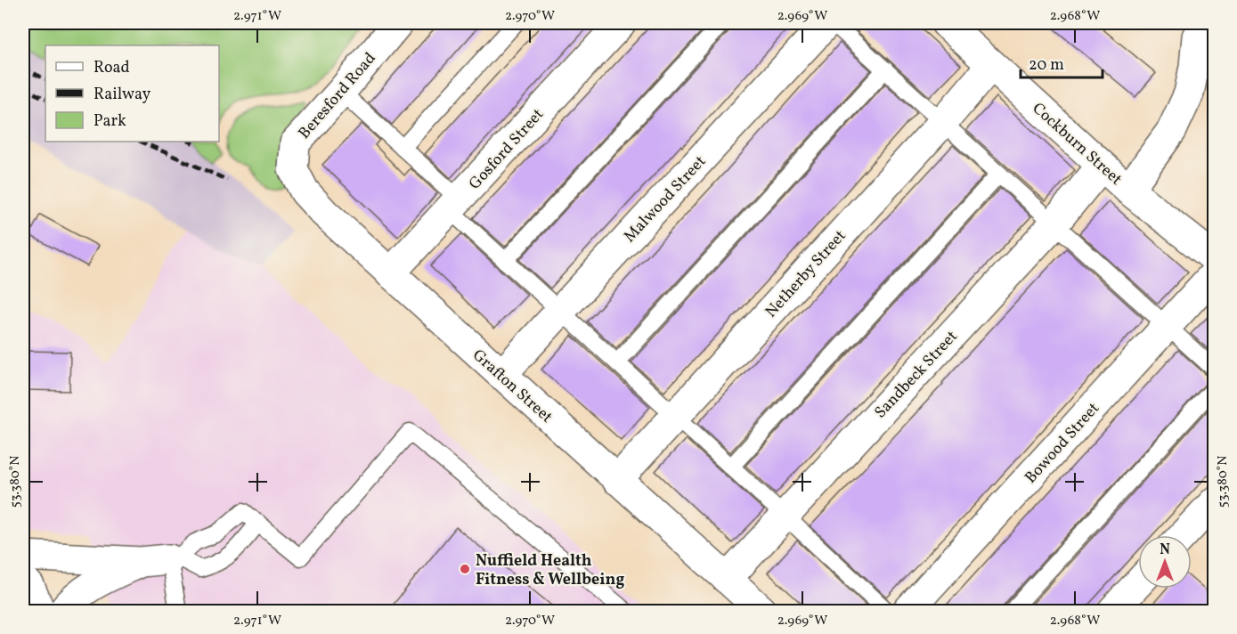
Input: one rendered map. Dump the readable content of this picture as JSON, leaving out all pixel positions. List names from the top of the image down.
{
  "streets": {
    "street": [
      "Beresford Road",
      "Cockburn Street",
      "Gosford Street",
      "Malwood Street",
      "Netherby Street",
      "Sandbeck Street",
      "Grafton Street",
      "Bowood Street"
    ]
  },
  "crossings": [
    ["Beresford Road", "Grafton Street"],
    ["Cockburn Street", "Netherby Street"],
    ["Cockburn Street", "Sandbeck Street"],
    ["Gosford Street", "Grafton Street"],
    ["Malwood Street", "Grafton Street"],
    ["Netherby Street", "Grafton Street"],
    ["Sandbeck Street", "Grafton Street"]
  ],
  "places": ["Nuffield Health Fitness & Wellbeing"],
  "legend": ["Road", "Railway", "Park"],
  "scale_bar": "20 m",
  "north": "top",
  "coordinates": [
    "2.971°W",
    "2.970°W",
    "2.969°W",
    "2.968°W",
    "53.380°N"
  ]
}
